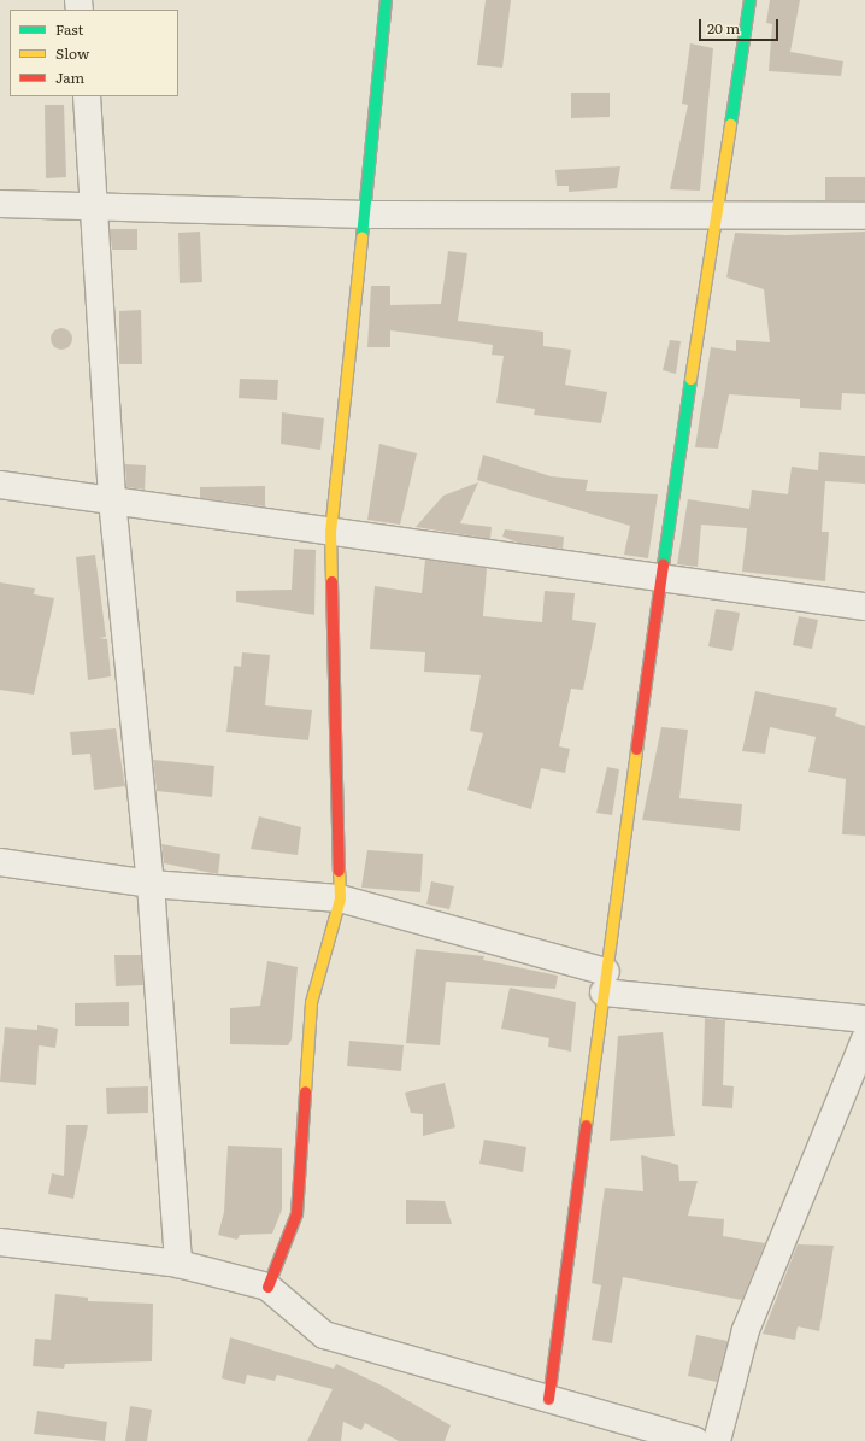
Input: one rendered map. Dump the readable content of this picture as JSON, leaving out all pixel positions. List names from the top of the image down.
{
  "legend": ["Fast", "Slow", "Jam"],
  "scale_bar": "20 m"
}
